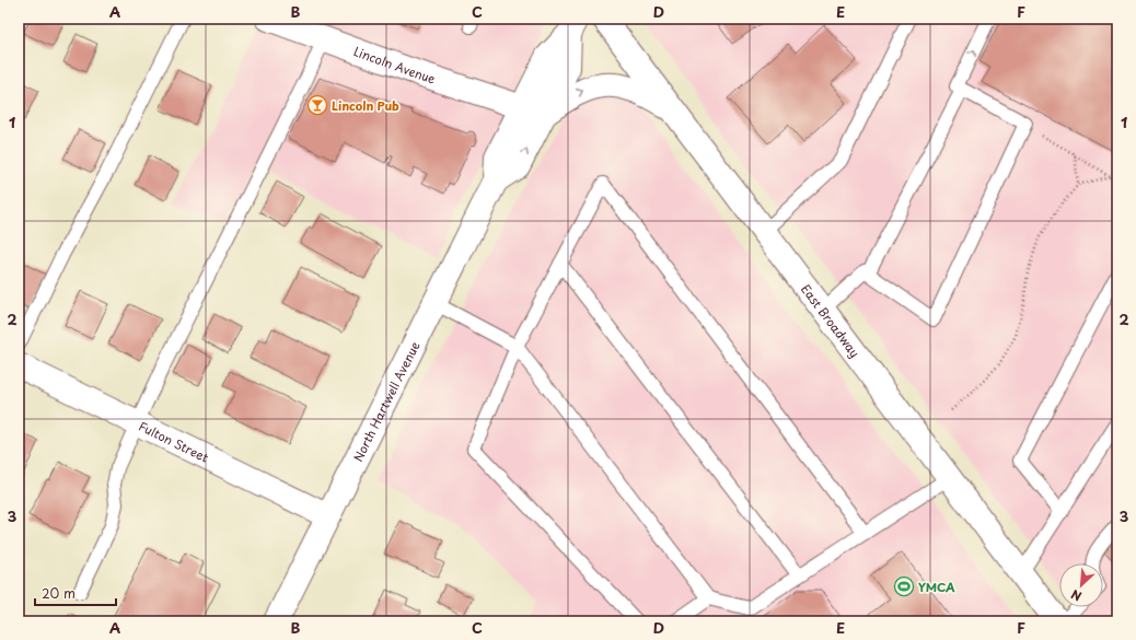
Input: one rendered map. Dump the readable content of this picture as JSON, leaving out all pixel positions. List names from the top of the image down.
{
  "streets": {
    "street": [
      "Lincoln Avenue",
      "East Broadway",
      "North Hartwell Avenue",
      "Fulton Street"
    ]
  },
  "crossings": [
    ["Lincoln Avenue", "North Hartwell Avenue"],
    ["North Hartwell Avenue", "Fulton Street"]
  ],
  "places": {
    "bar": ["Lincoln Pub"],
    "sports": ["YMCA"]
  },
  "scale_bar": "20 m",
  "north": "bottom left",
  "grid": {
    "columns": [
      "A",
      "B",
      "C",
      "D",
      "E",
      "F"
    ],
    "rows": ["1", "2", "3"]
  }
}
